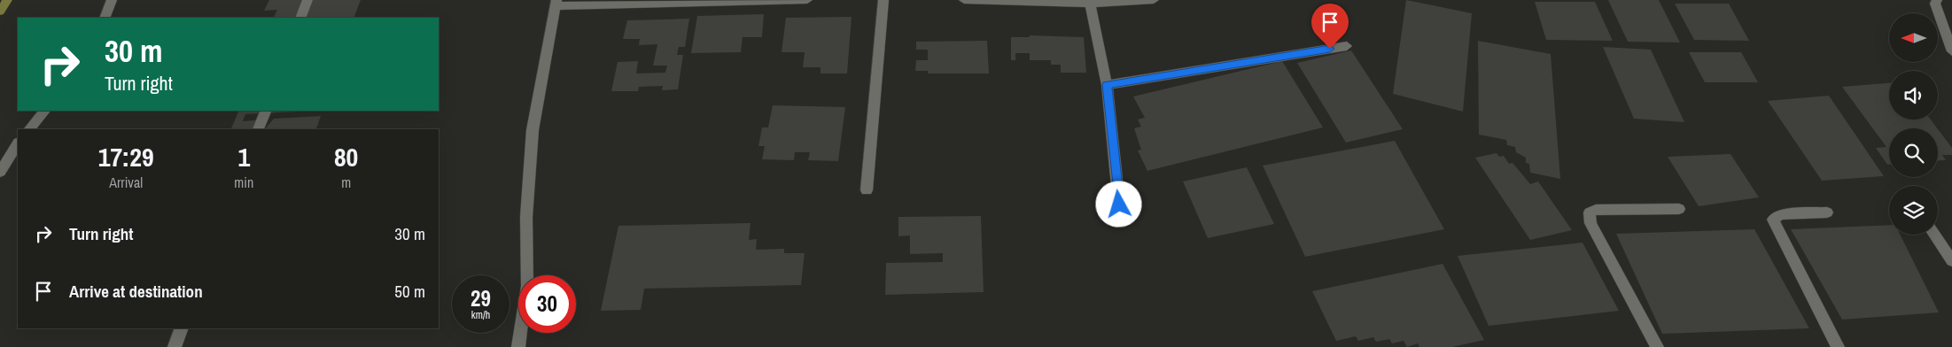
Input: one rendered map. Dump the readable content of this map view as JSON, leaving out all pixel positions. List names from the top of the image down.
{
  "north": "left",
  "page": {
    "turn": ["30 m", "Turn right"],
    "eta": [
      "17:29",
      "Arrival",
      "1",
      "min",
      "80",
      "m"
    ],
    "list": [
      {
        "name": "Turn right",
        "value": "30 m"
      },
      {
        "name": "Arrive at destination",
        "value": "50 m"
      }
    ],
    "speed": "29 km/h",
    "limit": "30"
  }
}
